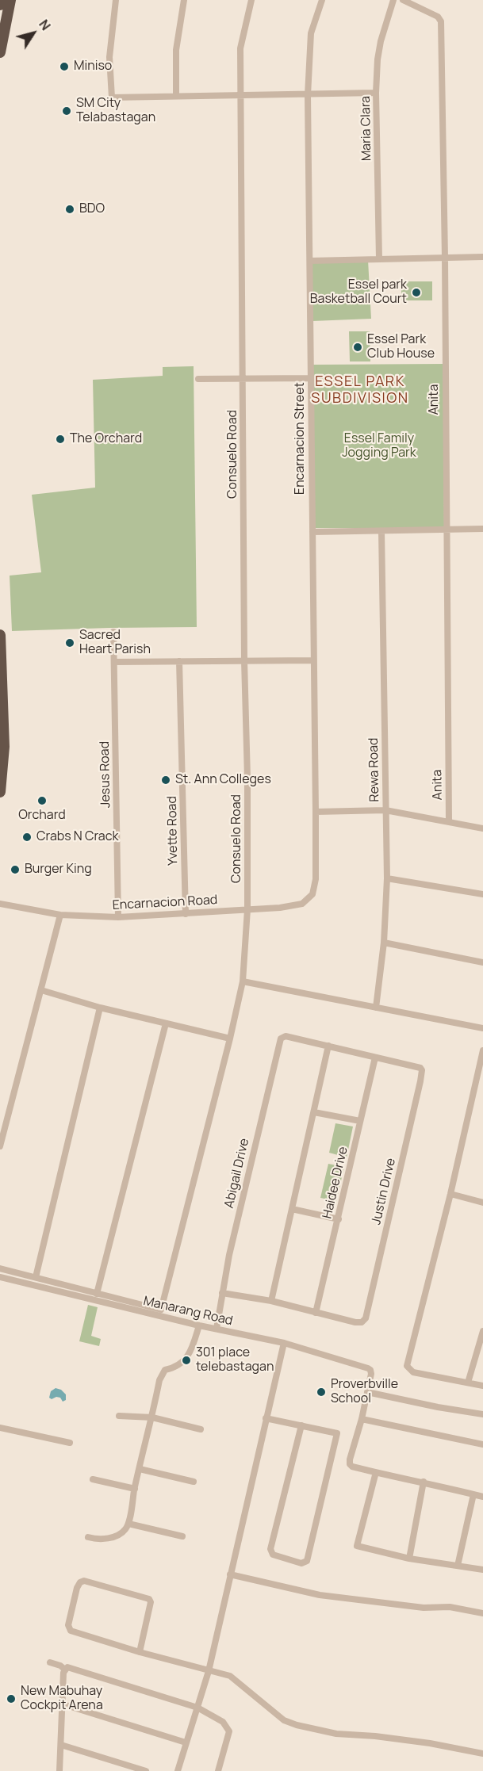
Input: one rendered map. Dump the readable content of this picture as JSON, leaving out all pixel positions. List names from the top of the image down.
{
  "streets": {
    "street": [
      "Maria Clara",
      "Anita",
      "Encarnacion Street",
      "Consuelo Road",
      "Rewa Road",
      "Jesus Road",
      "Yvette Road",
      "Encarnacion Road",
      "Abigail Drive",
      "Haidee Drive",
      "Justin Drive",
      "Manarang Road"
    ]
  },
  "crossings": [
    ["Encarnacion Street", "Encarnacion Road"],
    ["Consuelo Road", "Encarnacion Road"],
    ["Jesus Road", "Encarnacion Road"],
    ["Yvette Road", "Encarnacion Road"],
    ["Abigail Drive", "Manarang Road"],
    ["Haidee Drive", "Justin Drive"]
  ],
  "districts": ["ESSEL PARK SUBDIVISION"],
  "parks": ["Essel Family Jogging Park"],
  "places": [
    "Miniso",
    "SM City Telabastagan",
    "BDO",
    "Essel park Basketball Court",
    "Essel Park Club House",
    "The Orchard",
    "Sacred Heart Parish",
    "St. Ann Colleges",
    "Orchard",
    "Crabs N Crack",
    "Burger King",
    "301 place telebastagan",
    "Proverbville School",
    "New Mabuhay Cockpit Arena"
  ],
  "north": "top right"
}
